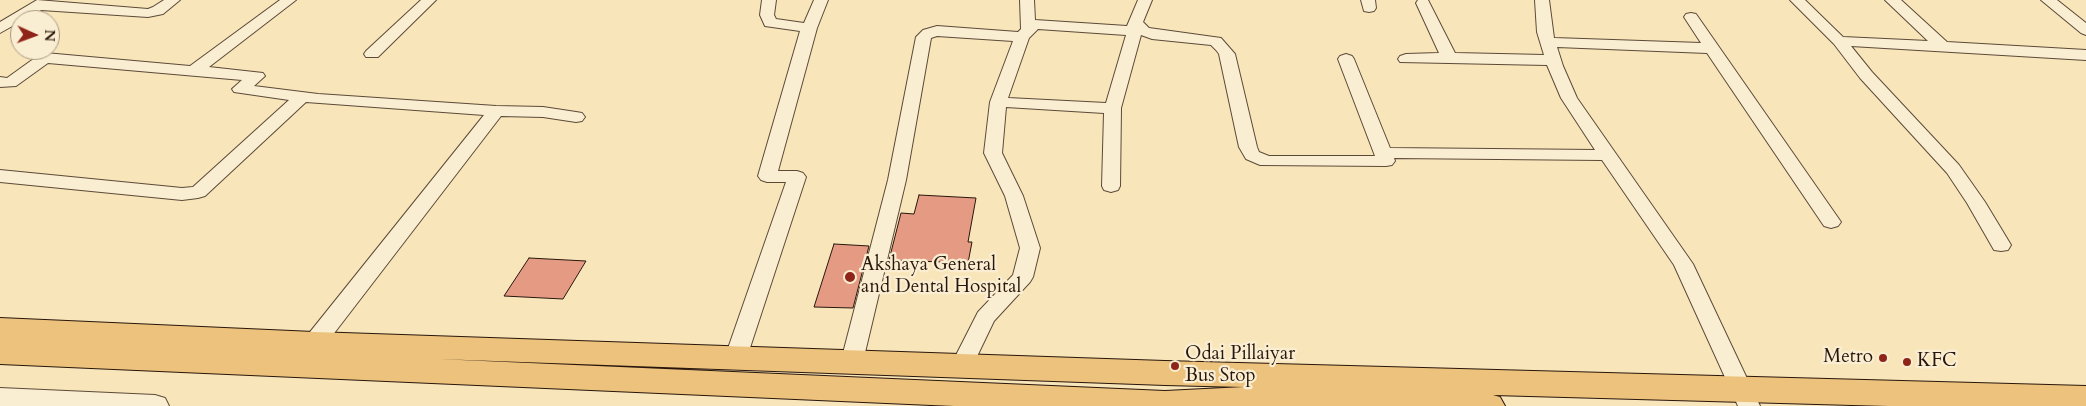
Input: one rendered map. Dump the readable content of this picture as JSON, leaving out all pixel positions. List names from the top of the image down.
{
  "places": [
    "Akshaya General and Dental Hospital",
    "Metro",
    "KFC",
    "Odai Pillaiyar Bus Stop"
  ],
  "north": "right"
}
